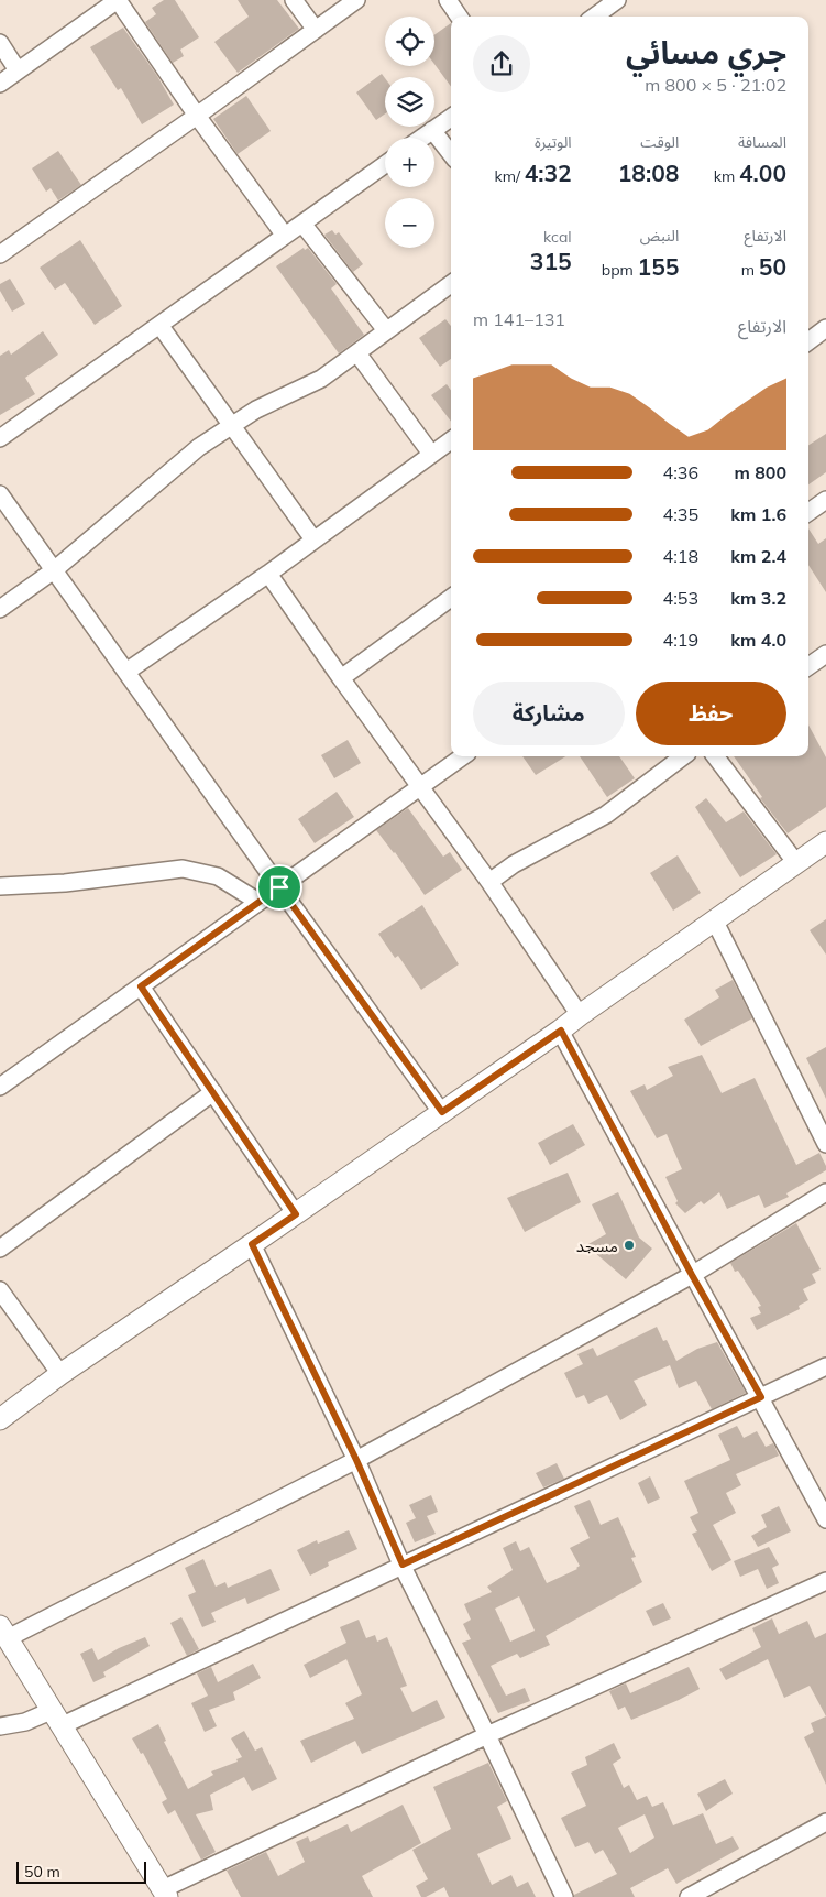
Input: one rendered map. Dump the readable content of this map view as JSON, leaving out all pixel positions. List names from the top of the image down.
{
  "places": ["مسجد"],
  "scale_bar": "50 m",
  "page": {
    "map_buttons": ["+", "−"],
    "heading": ["جري مسائي", "21:02 · 5 × 800 m"],
    "stats": [
      ["المسافة", "4.00 km"],
      ["الوقت", "18:08"],
      ["الوتيرة", "4:32 /km"],
      ["الارتفاع", "50 m"],
      ["النبض", "155 bpm"],
      ["kcal", "315"]
    ],
    "chart": ["الارتفاع", "131–141 m"],
    "list": [
      {
        "name": "800 m",
        "note": "4:36"
      },
      {
        "name": "1.6 km",
        "note": "4:35"
      },
      {
        "name": "2.4 km",
        "note": "4:18"
      },
      {
        "name": "3.2 km",
        "note": "4:53"
      },
      {
        "name": "4.0 km",
        "note": "4:19"
      }
    ],
    "buttons": ["حفظ", "مشاركة"],
    "scale": "50 m"
  }
}
